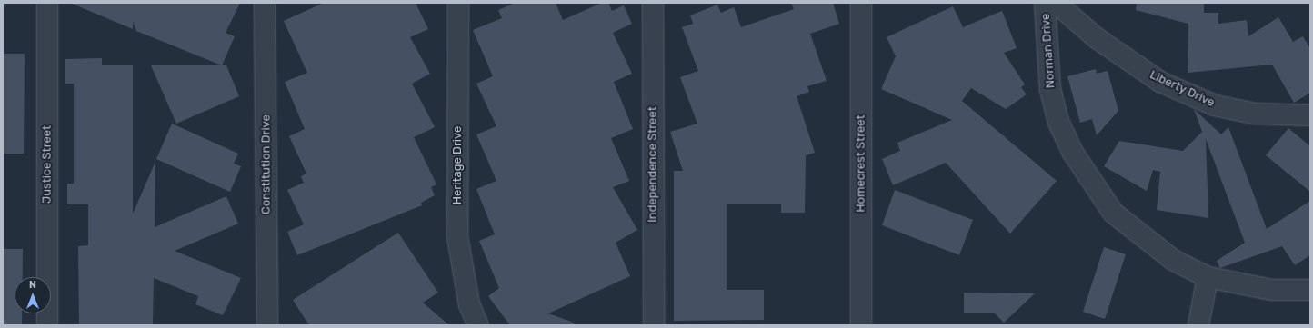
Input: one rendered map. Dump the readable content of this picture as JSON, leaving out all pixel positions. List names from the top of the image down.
{
  "streets": {
    "lane": [
      "Norman Drive",
      "Liberty Drive",
      "Homecrest Street",
      "Justice Street",
      "Constitution Drive",
      "Independence Street",
      "Heritage Drive"
    ]
  },
  "north": "top"
}
